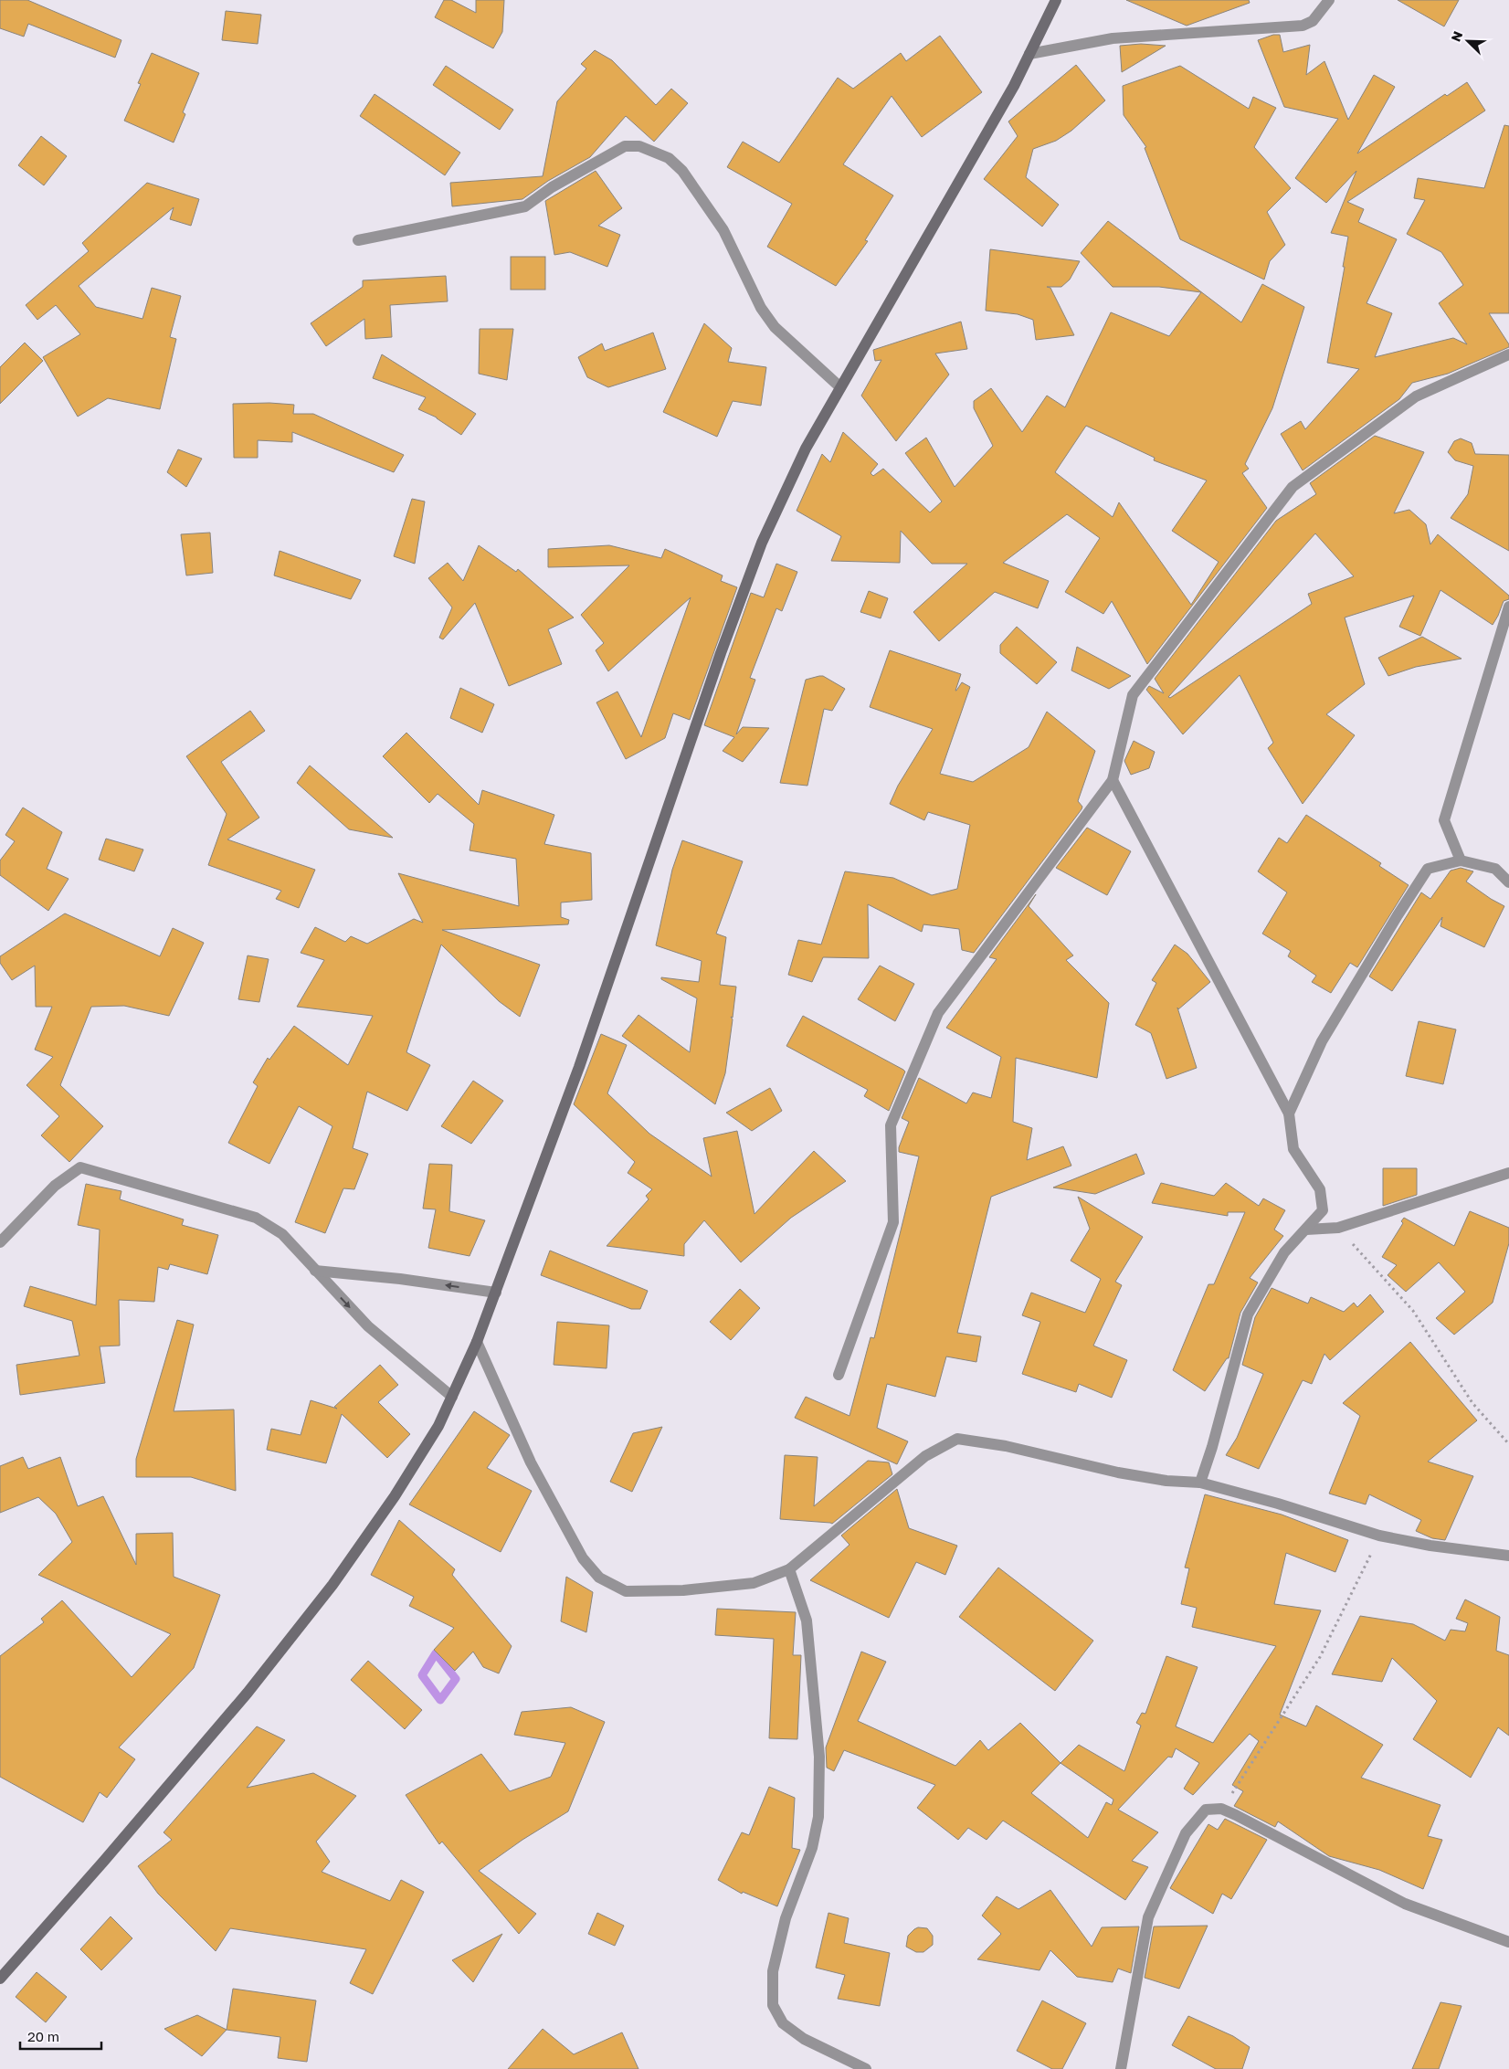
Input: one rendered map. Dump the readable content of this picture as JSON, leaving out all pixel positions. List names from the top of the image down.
{
  "scale_bar": "20 m",
  "north": "top left"
}
